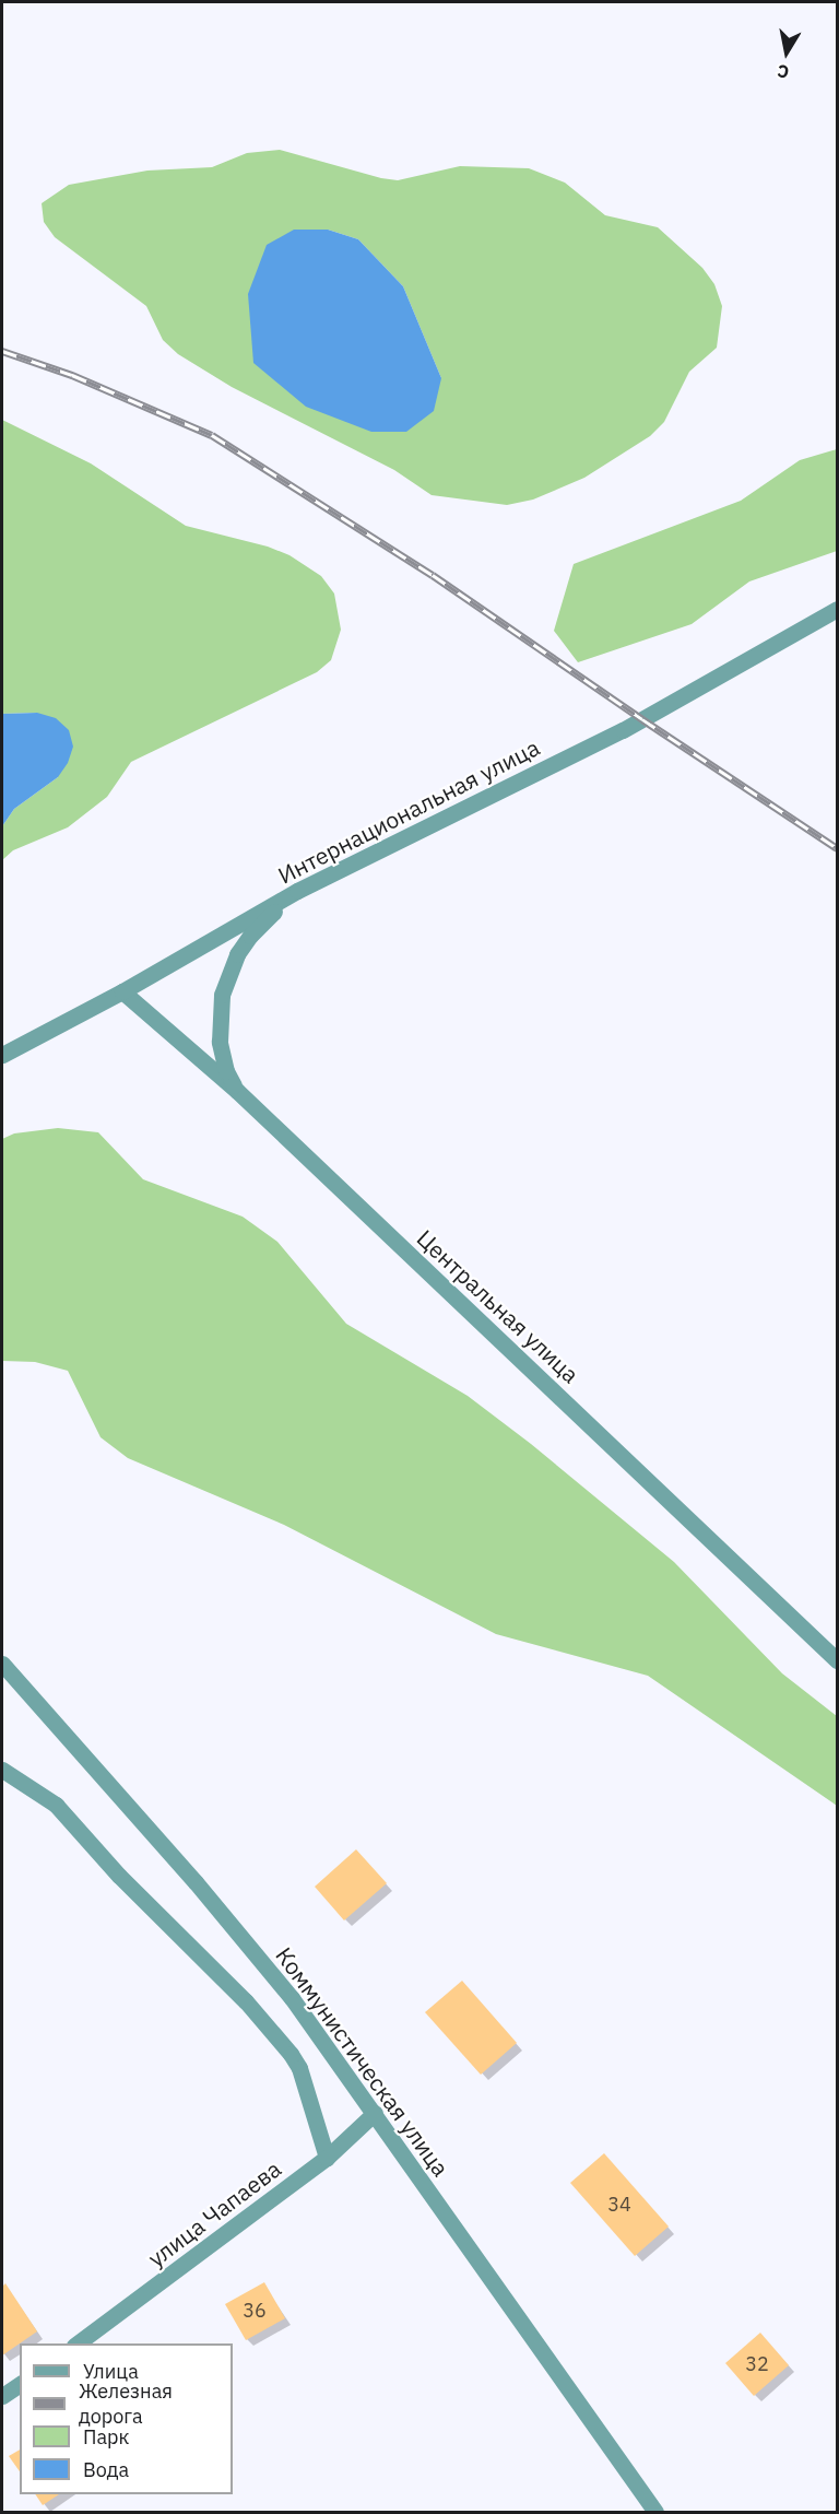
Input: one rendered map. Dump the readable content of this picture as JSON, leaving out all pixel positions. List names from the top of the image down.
{
  "streets": {
    "street": [
      "Интернациональная улица",
      "Центральная улица",
      "Коммунистическая улица",
      "улица Чапаева"
    ]
  },
  "crossings": [
    ["Интернациональная улица", "Центральная улица"],
    ["Коммунистическая улица", "улица Чапаева"]
  ],
  "house_numbers": ["34", "36", "32"],
  "legend": [
    "Улица",
    "Железная дорога",
    "Парк",
    "Вода"
  ],
  "north": "bottom"
}
